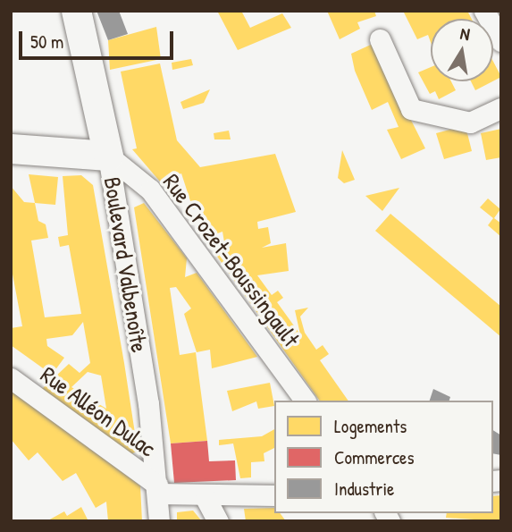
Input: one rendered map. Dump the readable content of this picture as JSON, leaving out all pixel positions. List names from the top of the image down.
{
  "streets": {
    "main road": ["Boulevard Valbenoîte"],
    "street": ["Rue Crozet-Boussingault", "Rue Alléon Dulac"]
  },
  "crossings": [
    ["Rue Crozet-Boussingault", "Boulevard Valbenoîte"],
    ["Boulevard Valbenoîte", "Rue Alléon Dulac"]
  ],
  "legend": ["Logements", "Commerces", "Industrie"],
  "scale_bar": "50 m",
  "north": "top"
}
